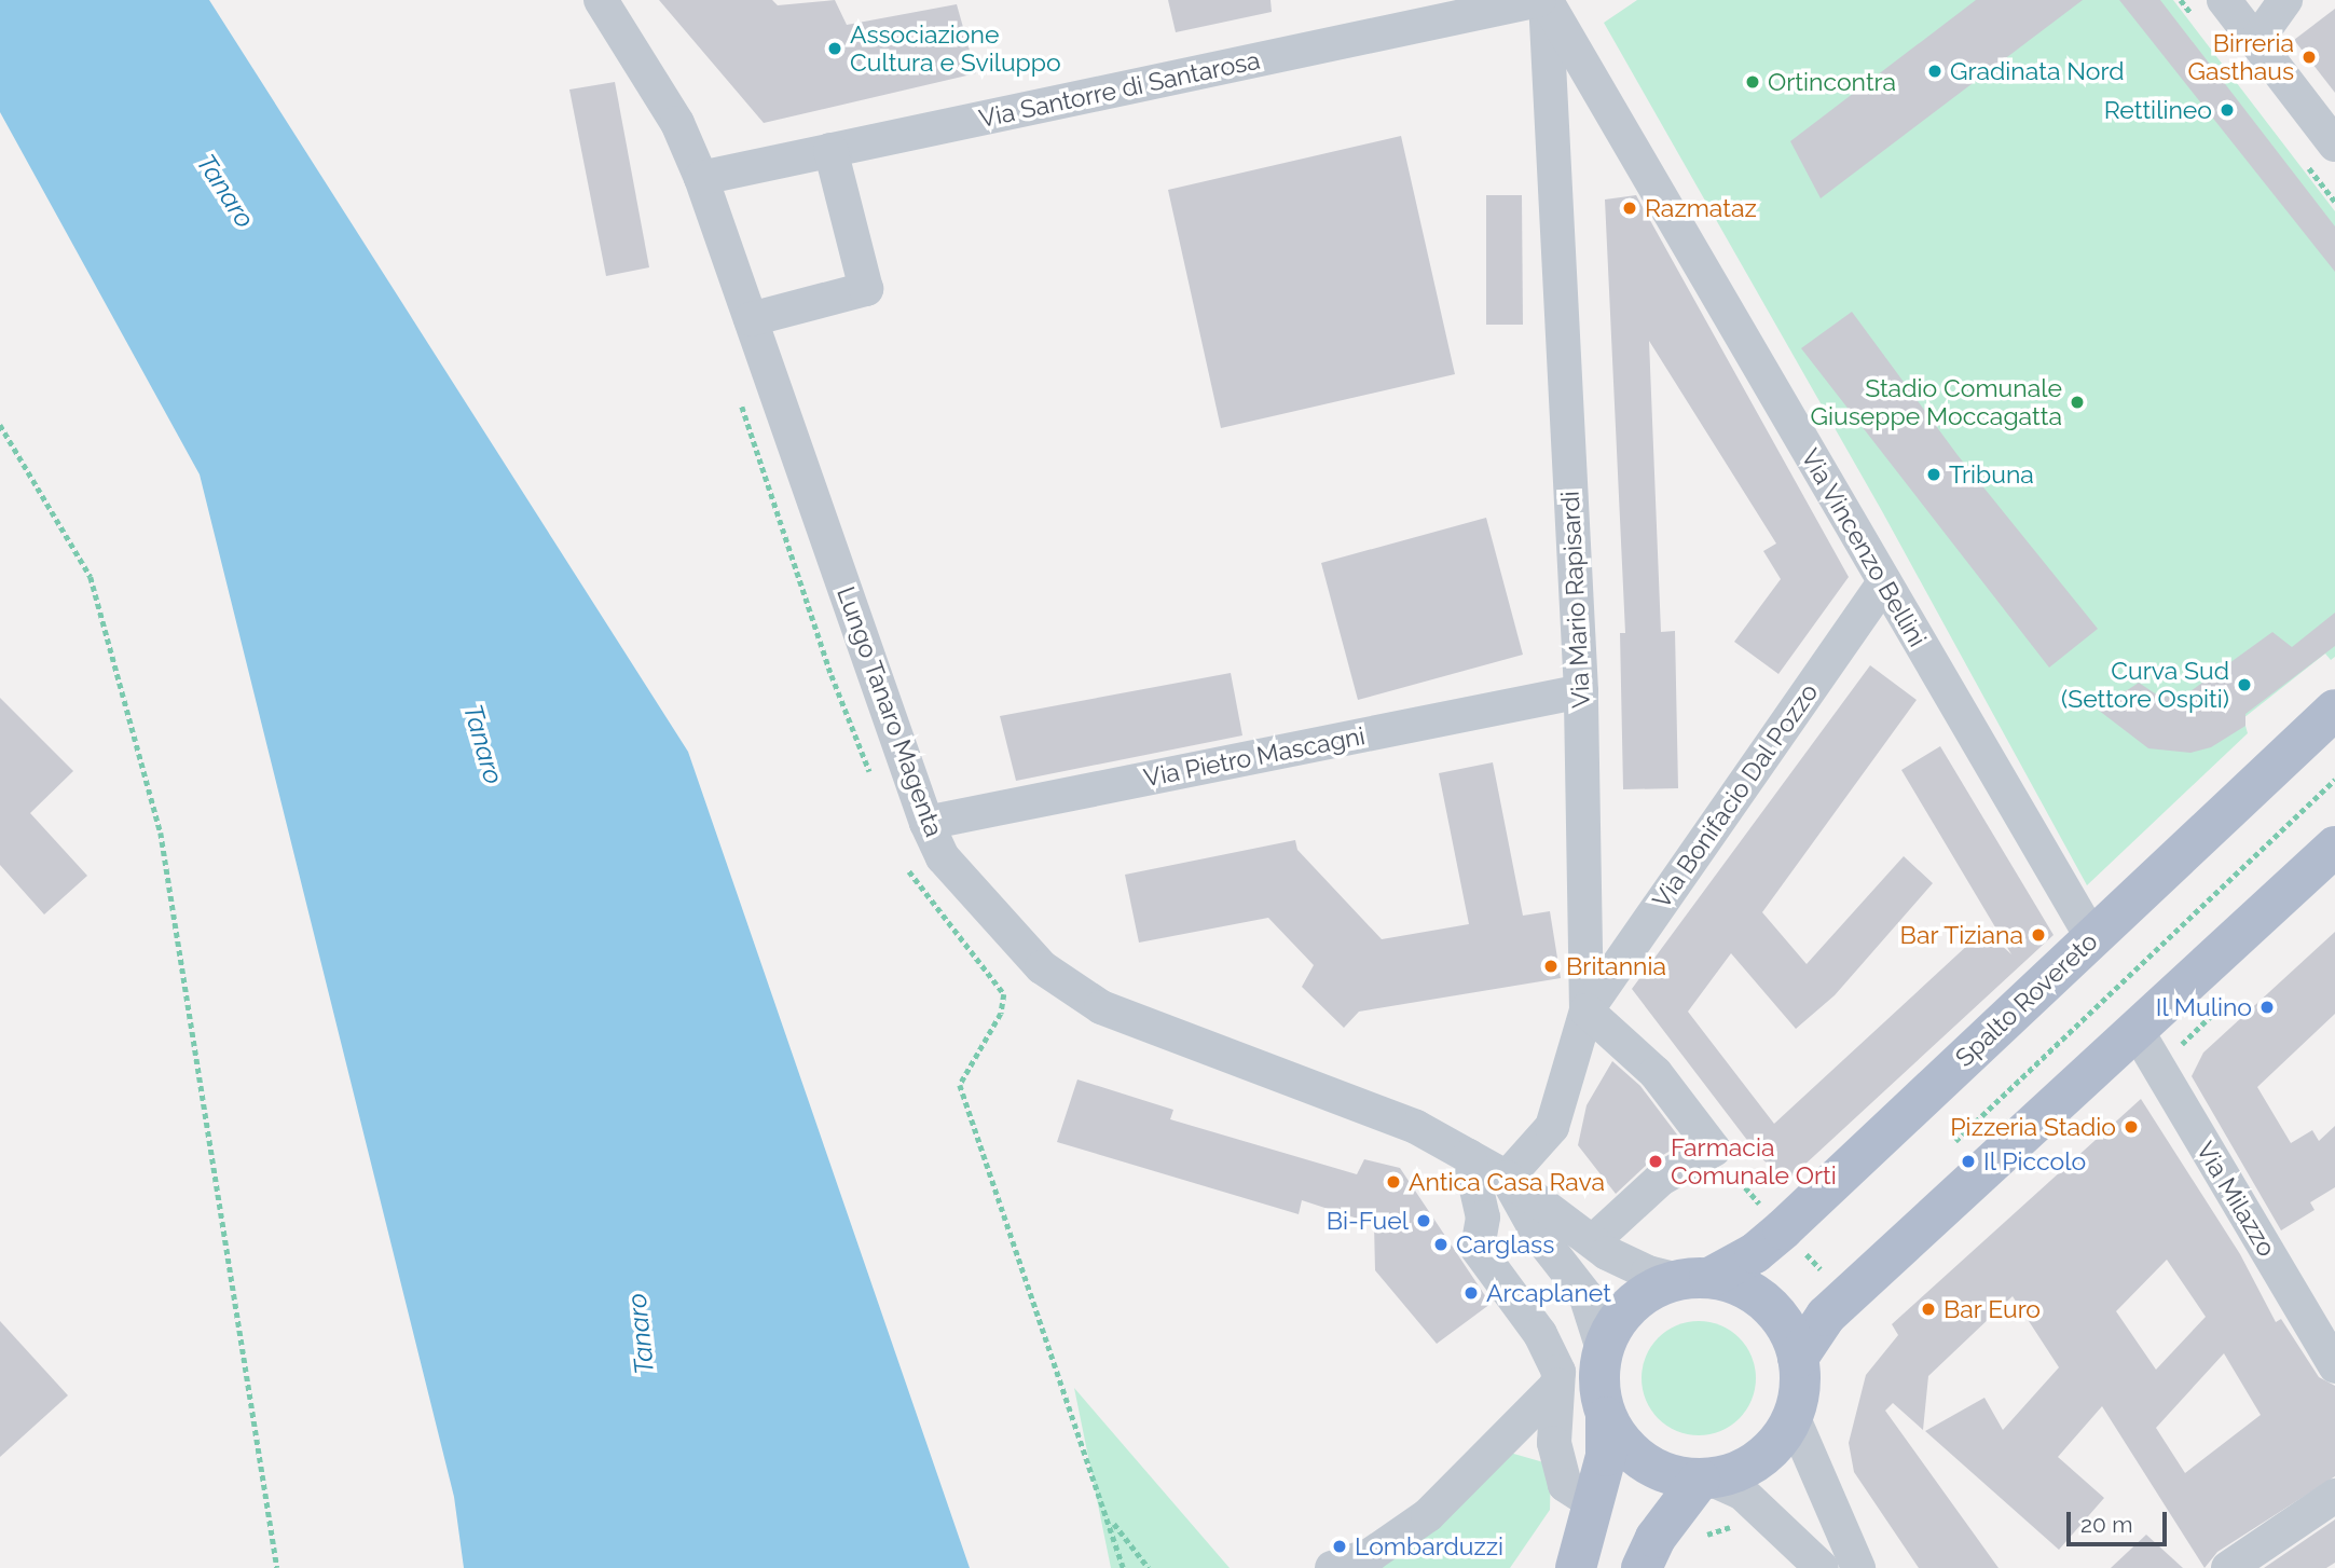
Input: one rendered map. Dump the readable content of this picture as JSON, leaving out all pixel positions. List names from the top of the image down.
{
  "streets": {
    "main road": ["Spalto Rovereto"],
    "street": [
      "Via Santorre di Santarosa",
      "Via Vincenzo Bellini",
      "Via Mario Rapisardi",
      "Lungo Tanaro Magenta",
      "Via Pietro Mascagni",
      "Via Bonifacio Dal Pozzo",
      "Via Milazzo"
    ]
  },
  "crossings": [
    ["Via Santorre di Santarosa", "Lungo Tanaro Magenta"],
    ["Via Vincenzo Bellini", "Via Mario Rapisardi"],
    ["Via Vincenzo Bellini", "Via Bonifacio Dal Pozzo"],
    ["Via Vincenzo Bellini", "Spalto Rovereto"],
    ["Via Mario Rapisardi", "Lungo Tanaro Magenta"],
    ["Via Mario Rapisardi", "Via Pietro Mascagni"],
    ["Via Mario Rapisardi", "Via Bonifacio Dal Pozzo"],
    ["Lungo Tanaro Magenta", "Via Pietro Mascagni"],
    ["Lungo Tanaro Magenta", "Spalto Rovereto"]
  ],
  "water": ["Tanaro"],
  "places": [
    "Associazione Cultura e Sviluppo",
    "Birreria Gasthaus",
    "Gradinata Nord",
    "Ortincontra",
    "Rettilineo",
    "Razmataz",
    "Stadio Comunale Giuseppe Moccagatta",
    "Tribuna",
    "Curva Sud (Settore Ospiti)",
    "Bar Tiziana",
    "Britannia",
    "Il Mulino",
    "Pizzeria Stadio",
    "Farmacia Comunale Orti",
    "Il Piccolo",
    "Antica Casa Rava",
    "Bi-Fuel",
    "Carglass",
    "Arcaplanet",
    "Bar Euro",
    "Lombarduzzi"
  ],
  "scale_bar": "20 m"
}
